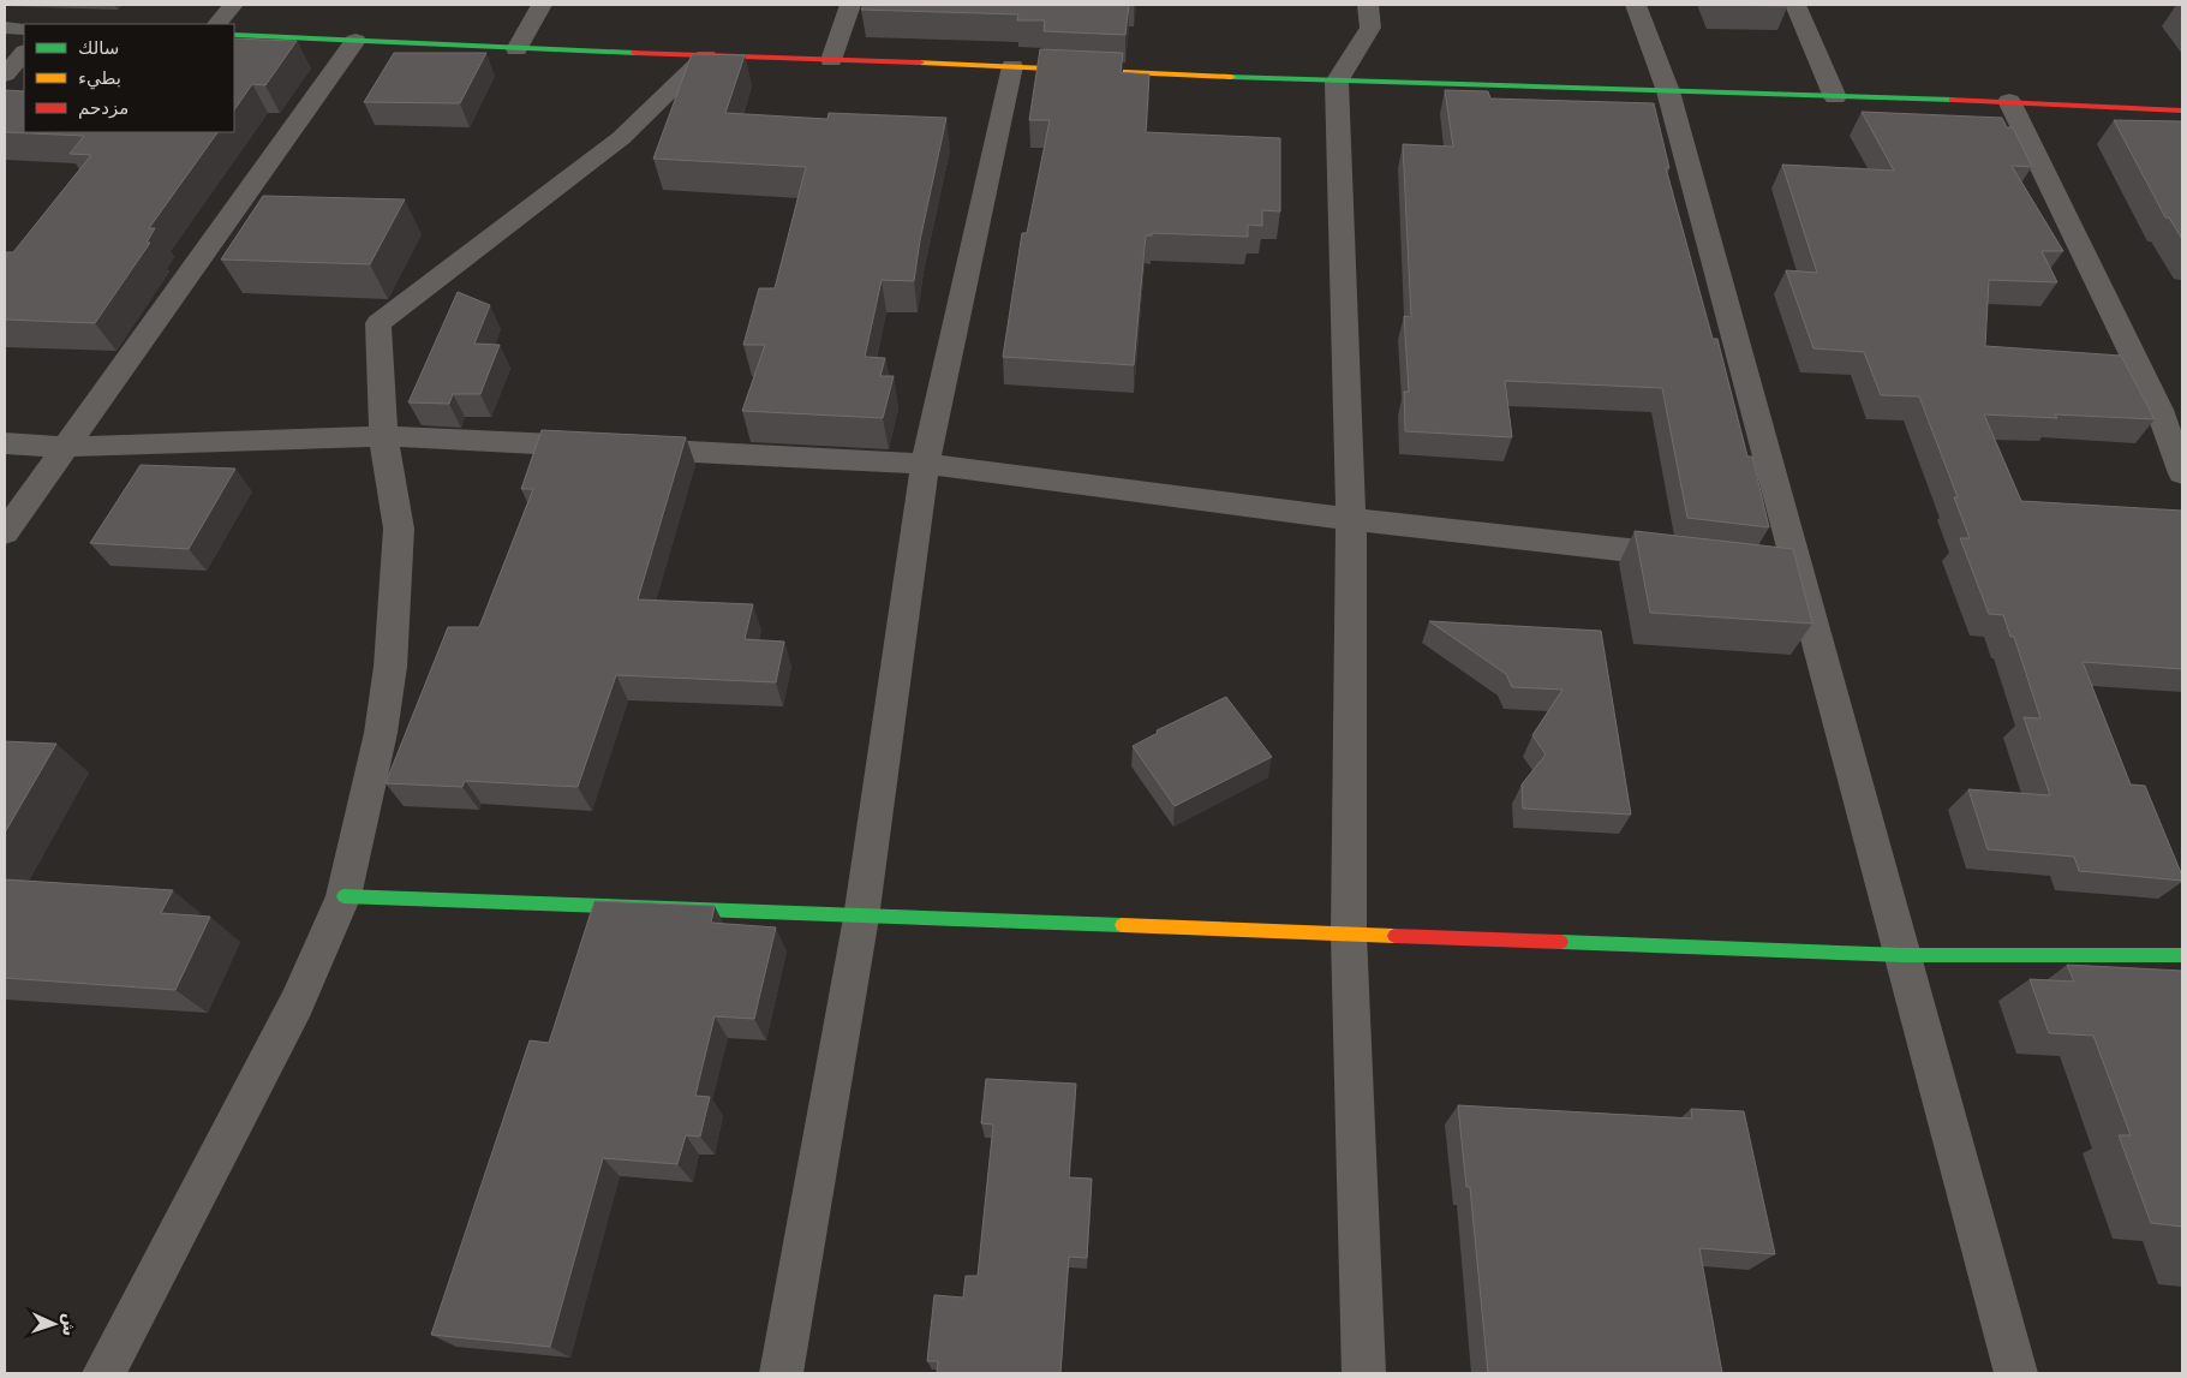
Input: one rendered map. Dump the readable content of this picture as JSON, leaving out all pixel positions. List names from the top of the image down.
{
  "legend": ["سالك", "بطيء", "مزدحم"],
  "north": "right"
}
